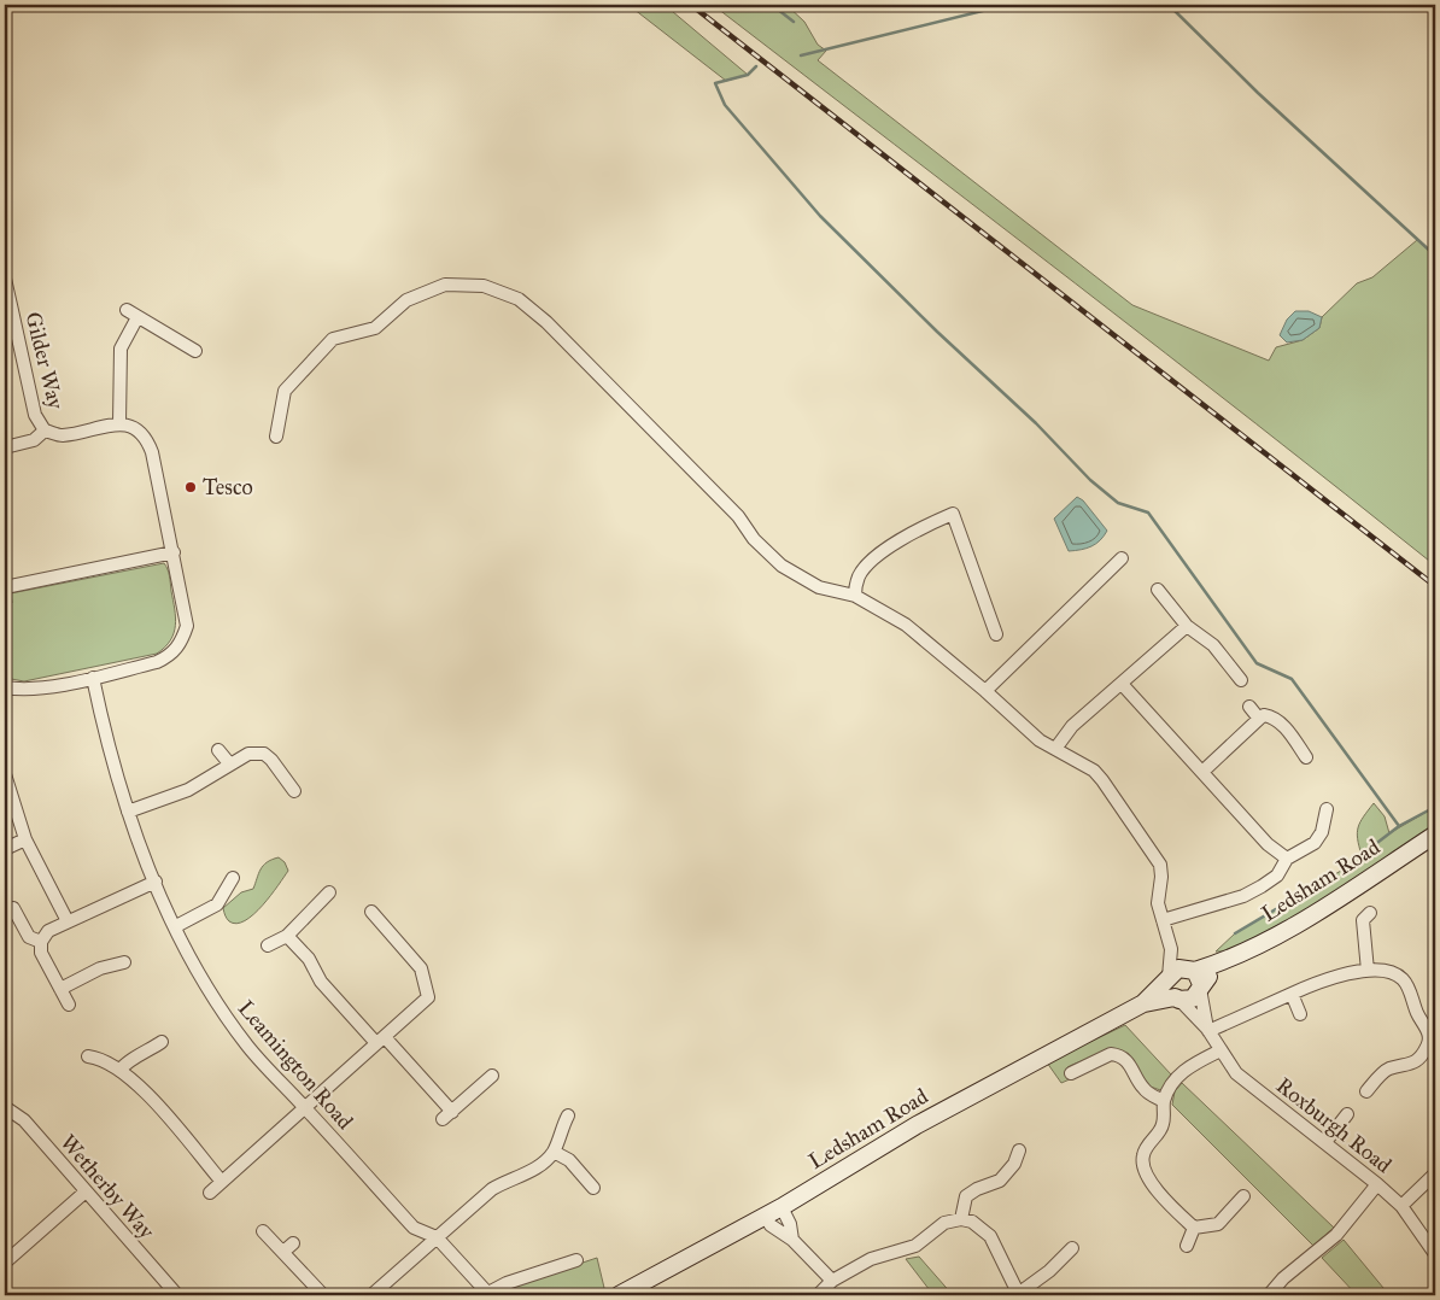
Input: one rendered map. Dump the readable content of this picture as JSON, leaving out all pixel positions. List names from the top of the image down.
{
  "streets": {
    "main road": ["Ledsham Road"],
    "street": [
      "Gilder Way",
      "Leamington Road",
      "Roxburgh Road",
      "Wetherby Way"
    ]
  },
  "crossings": [
    ["Ledsham Road", "Roxburgh Road"]
  ],
  "places": ["Tesco"]
}
